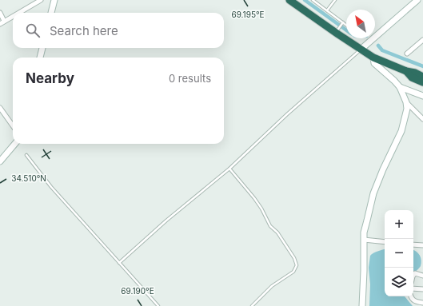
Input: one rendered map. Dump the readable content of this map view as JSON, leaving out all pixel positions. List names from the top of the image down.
{
  "north": "top left",
  "page": {
    "search": "Search here",
    "heading": ["Nearby", "0 results"],
    "map_buttons": ["+", "−"]
  },
  "coordinates": ["69.195°E", "34.510°N", "69.190°E"]
}
